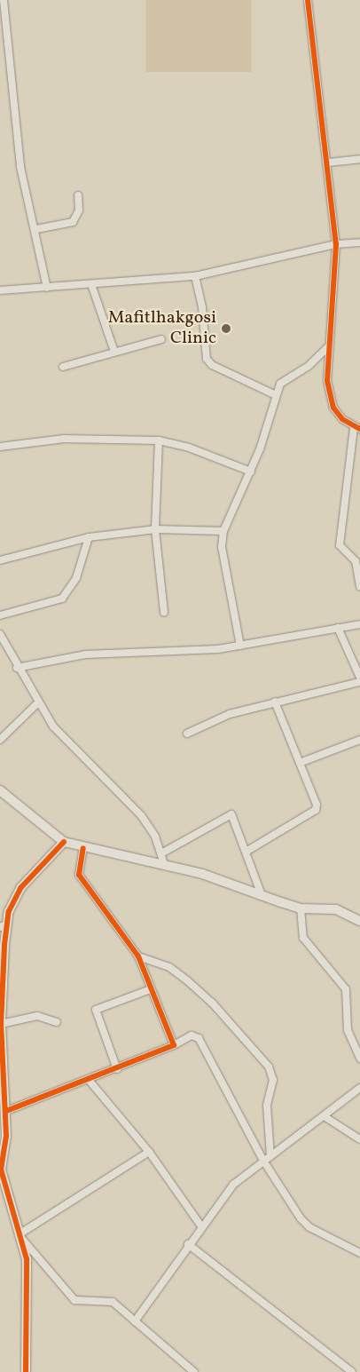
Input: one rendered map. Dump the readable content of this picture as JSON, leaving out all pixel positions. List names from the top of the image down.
{
  "places": ["Mafitlhakgosi Clinic"]
}
